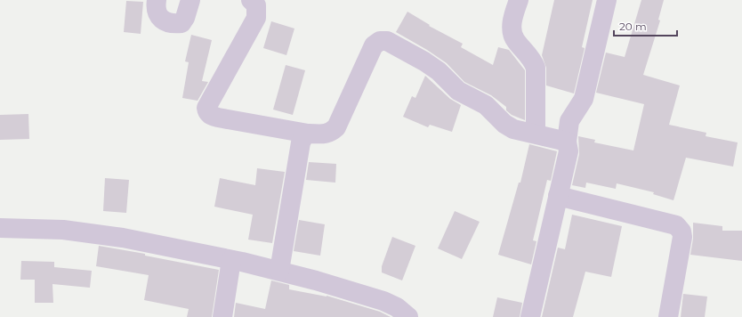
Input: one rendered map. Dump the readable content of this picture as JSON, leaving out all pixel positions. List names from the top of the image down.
{
  "scale_bar": "20 m"
}
